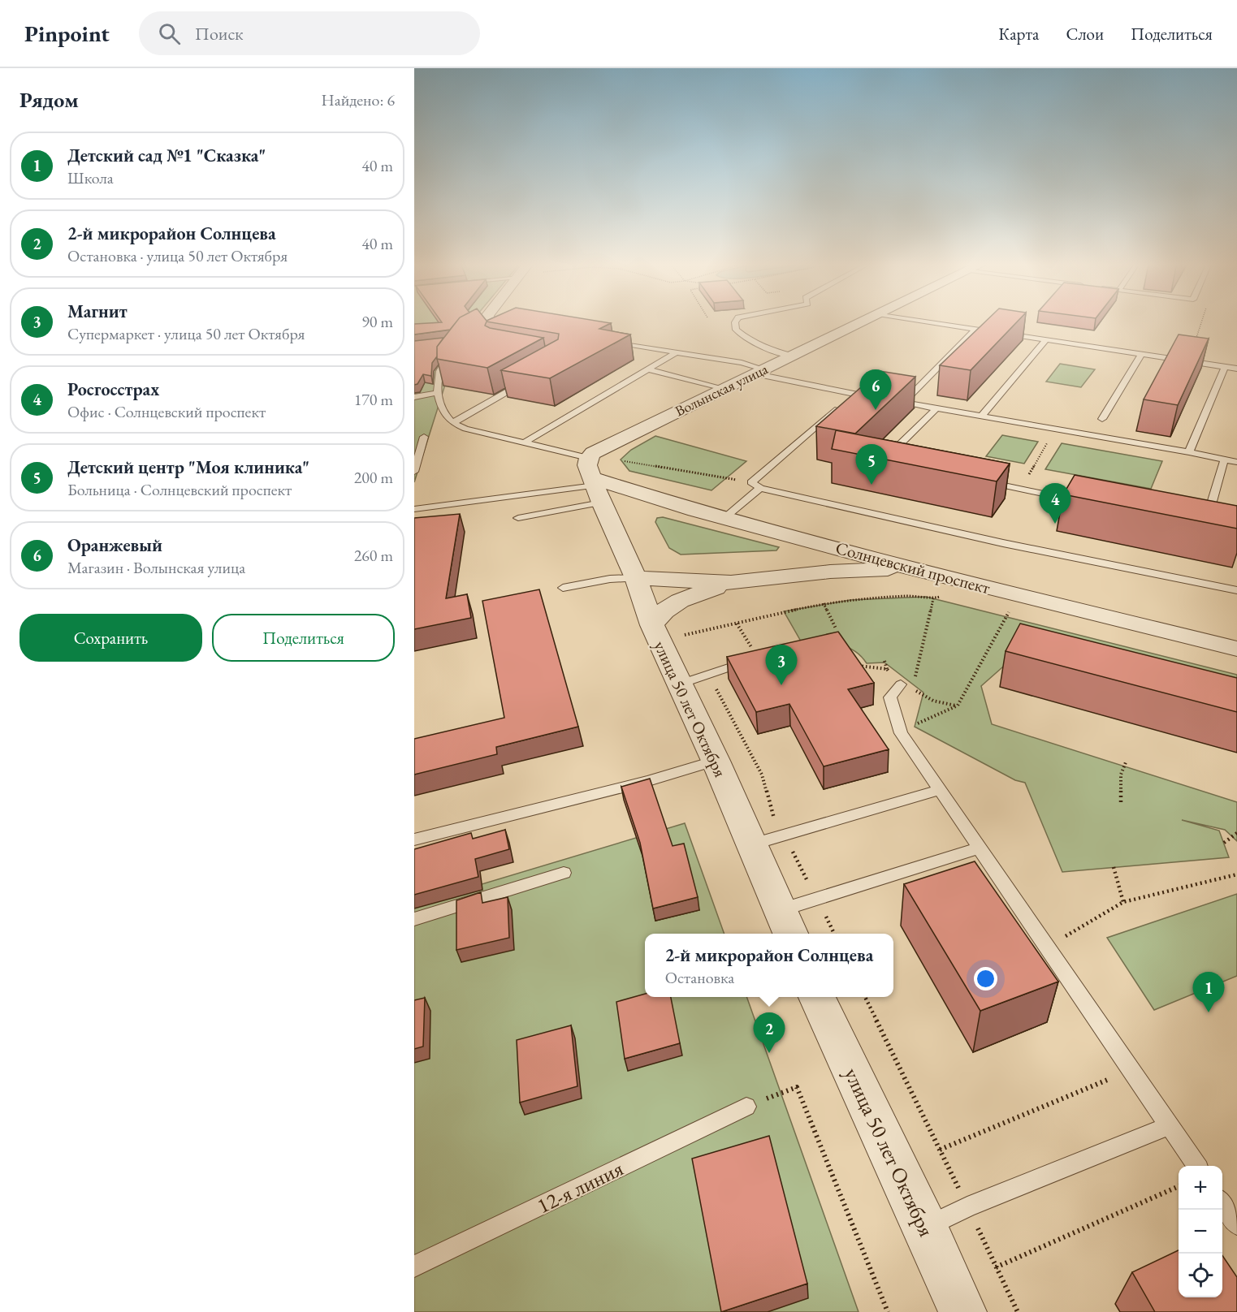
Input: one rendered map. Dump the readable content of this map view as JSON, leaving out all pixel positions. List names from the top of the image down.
{
  "streets": {
    "street": ["Волынская улица", "Солнцевский проспект", "улица 50 лет Октября"],
    "lane": ["12-я линия"]
  },
  "crossings": [
    ["Солнцевский проспект", "улица 50 лет Октября"]
  ],
  "page": {
    "header": "Pinpoint",
    "search": "Поиск",
    "nav": ["Карта", "Слои", "Поделиться"],
    "heading": ["Рядом", "Найдено: 6"],
    "list": [
      {
        "mark": "1",
        "name": "Детский сад №1 \"Сказка\"",
        "note": "Школа",
        "value": "40 m"
      },
      {
        "mark": "2",
        "name": "2-й микрорайон Солнцева",
        "note": "Остановка · улица 50 лет Октября",
        "value": "40 m"
      },
      {
        "mark": "3",
        "name": "Магнит",
        "note": "Супермаркет · улица 50 лет Октября",
        "value": "90 m"
      },
      {
        "mark": "4",
        "name": "Росгосстрах",
        "note": "Офис · Солнцевский проспект",
        "value": "170 m"
      },
      {
        "mark": "5",
        "name": "Детский центр \"Моя клиника\"",
        "note": "Больница · Солнцевский проспект",
        "value": "200 m"
      },
      {
        "mark": "6",
        "name": "Оранжевый",
        "note": "Магазин · Волынская улица",
        "value": "260 m"
      }
    ],
    "pins": [
      "6",
      "5",
      "4",
      "3",
      "1",
      "2"
    ],
    "buttons": ["Сохранить", "Поделиться"],
    "popup": ["2-й микрорайон Солнцева", "Остановка"],
    "map_buttons": ["+", "−"]
  }
}
